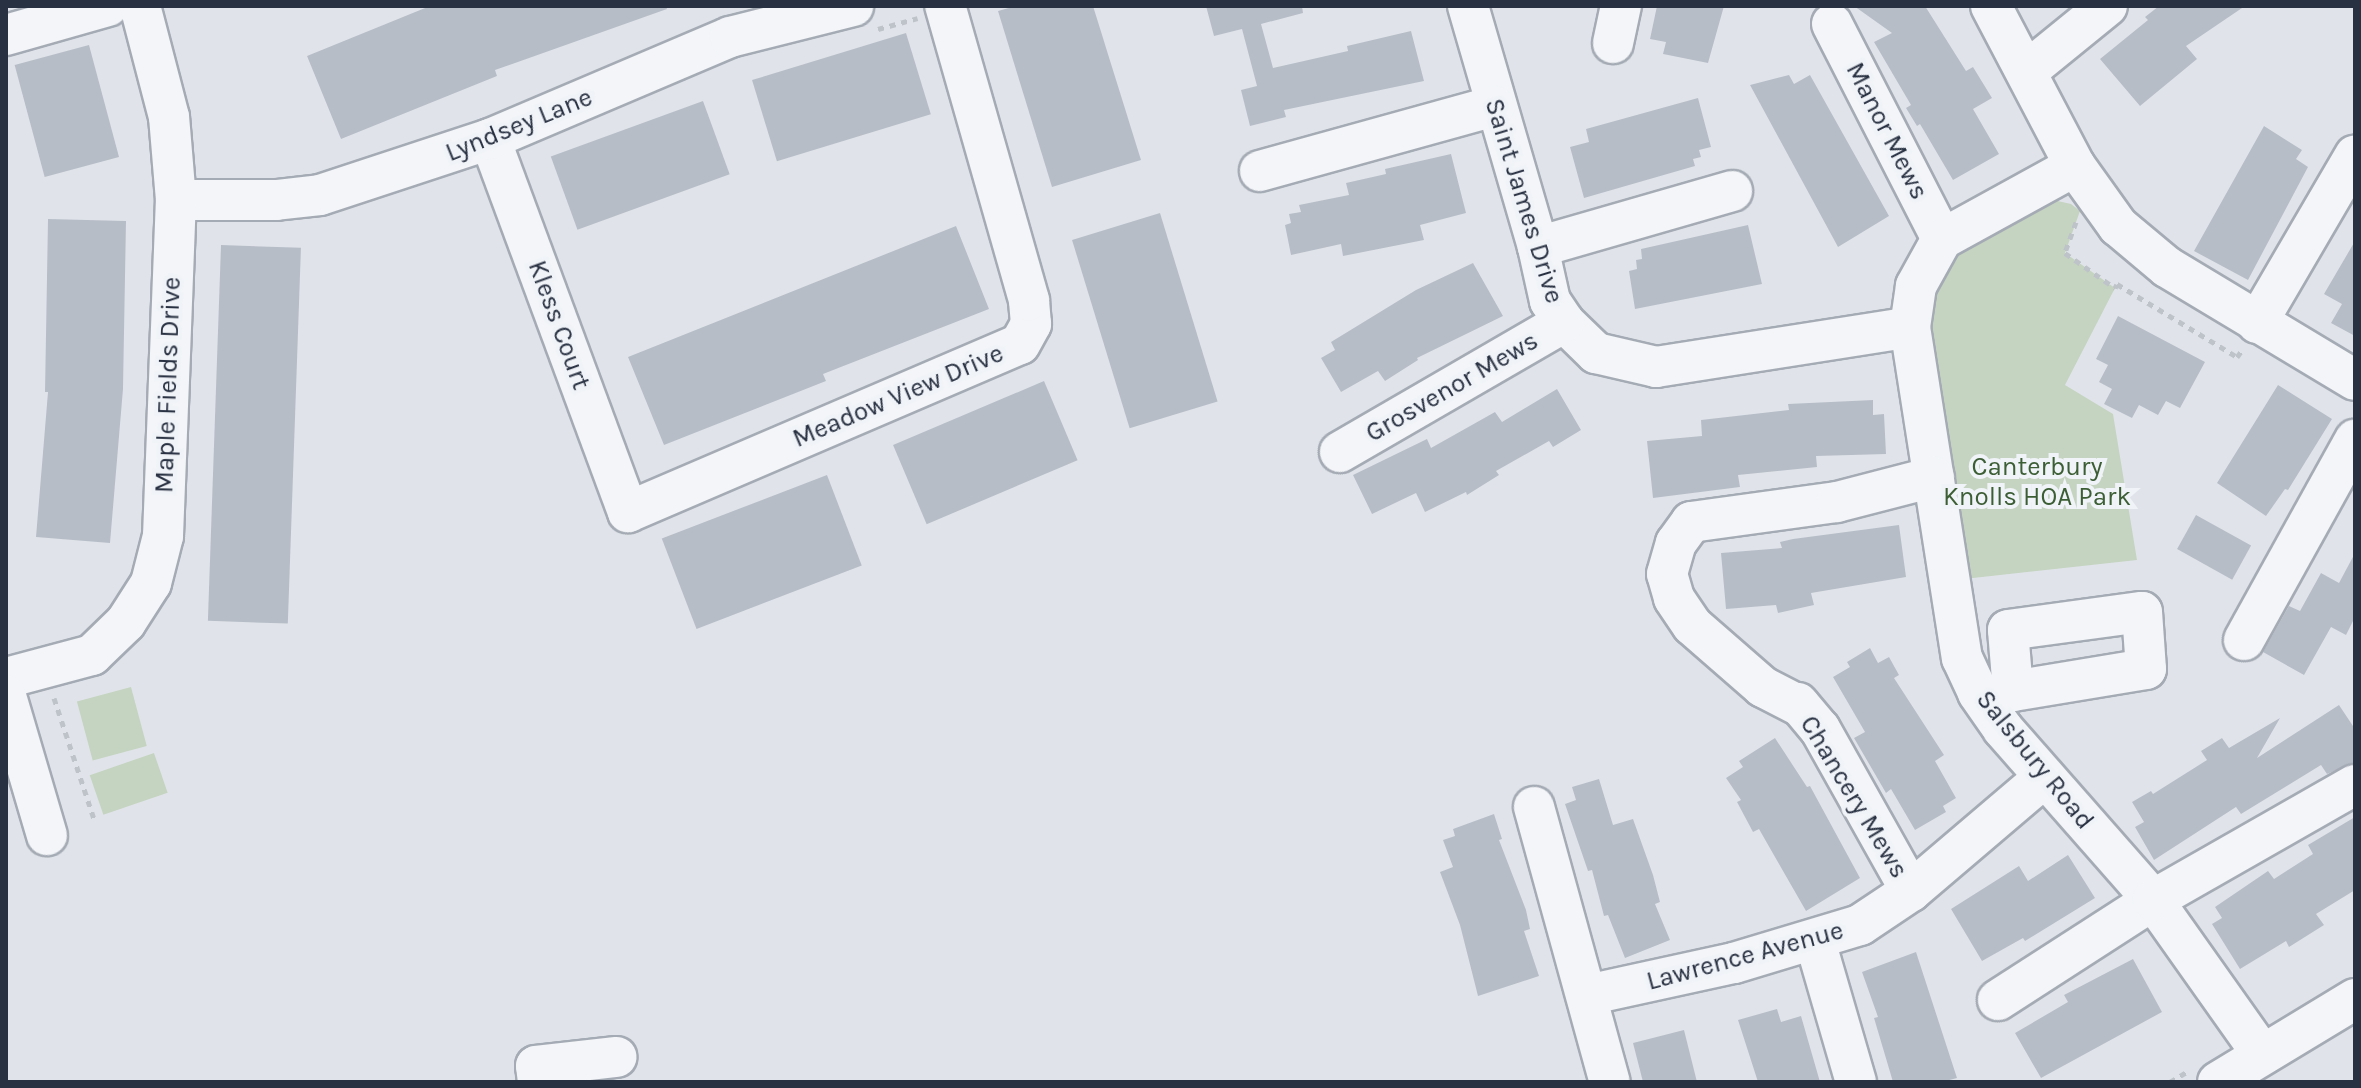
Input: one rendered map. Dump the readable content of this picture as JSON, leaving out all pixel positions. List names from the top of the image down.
{
  "streets": {
    "street": [
      "Lyndsey Lane",
      "Manor Mews",
      "Saint James Drive",
      "Kless Court",
      "Maple Fields Drive",
      "Grosvenor Mews",
      "Meadow View Drive",
      "Salsbury Road",
      "Chancery Mews",
      "Lawrence Avenue"
    ]
  },
  "crossings": [
    ["Lyndsey Lane", "Kless Court"],
    ["Lyndsey Lane", "Maple Fields Drive"],
    ["Manor Mews", "Salsbury Road"],
    ["Saint James Drive", "Grosvenor Mews"],
    ["Saint James Drive", "Salsbury Road"],
    ["Kless Court", "Meadow View Drive"],
    ["Salsbury Road", "Chancery Mews"],
    ["Salsbury Road", "Lawrence Avenue"],
    ["Chancery Mews", "Lawrence Avenue"]
  ],
  "parks": ["Canterbury Knolls HOA Park"]
}
